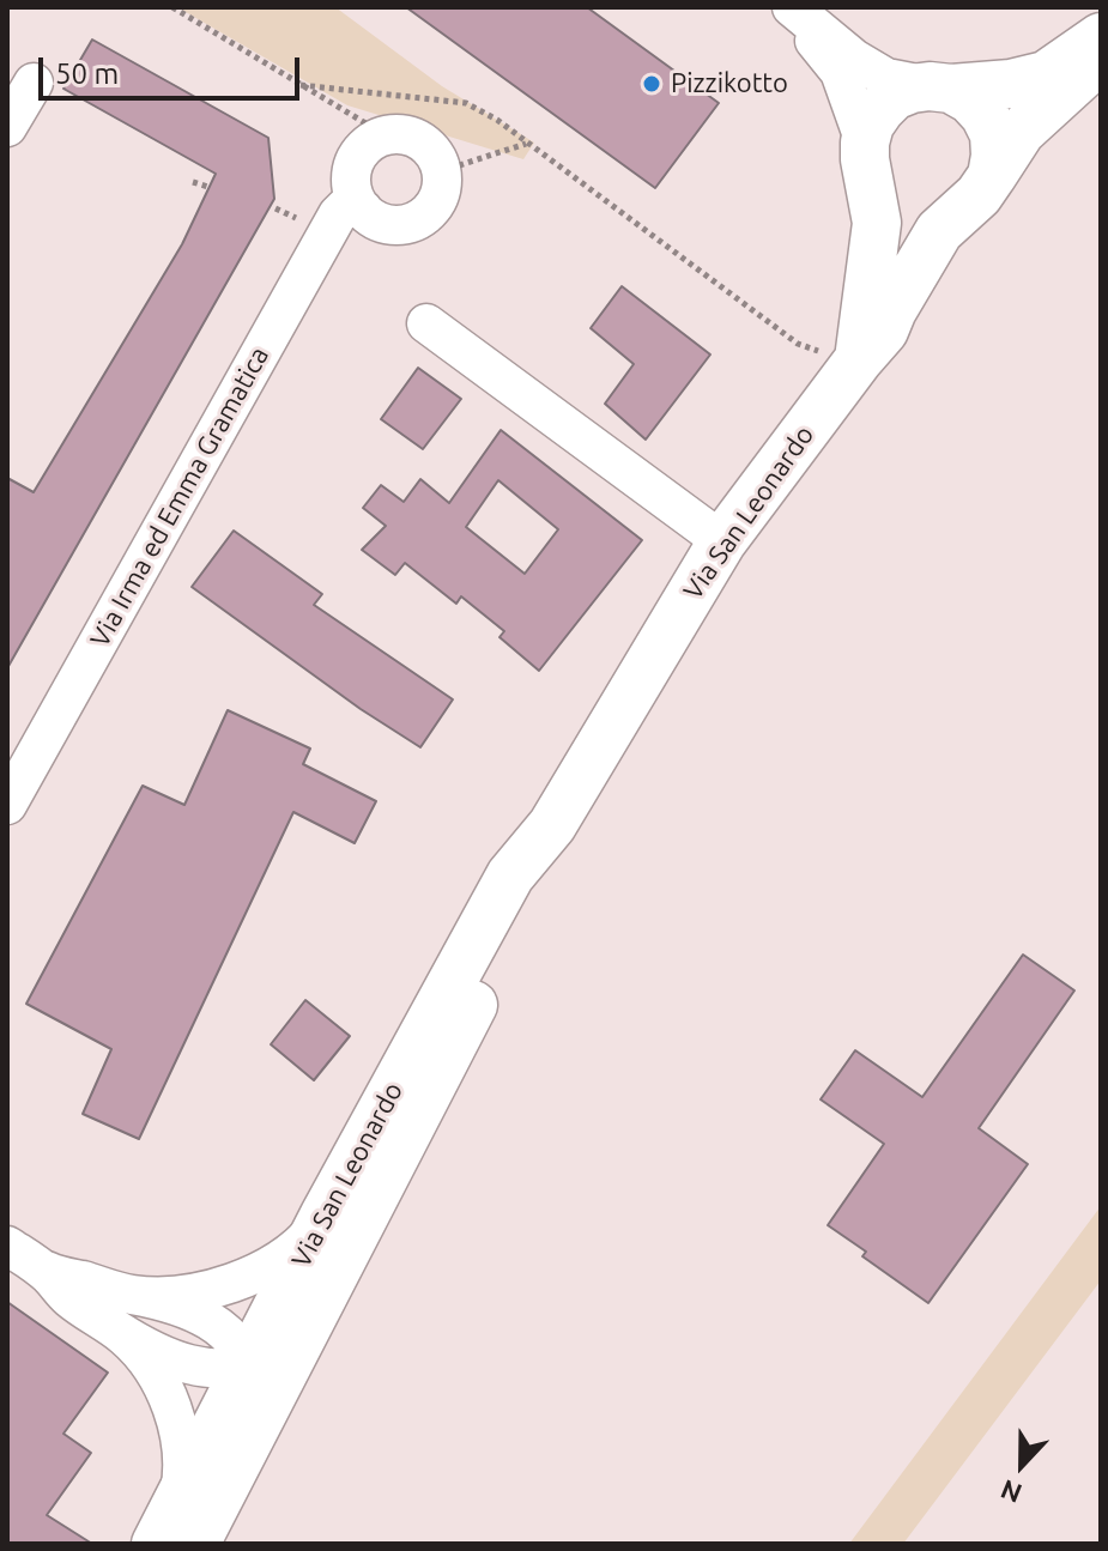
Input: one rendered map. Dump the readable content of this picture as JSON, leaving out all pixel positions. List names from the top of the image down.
{
  "streets": {
    "main road": ["Via San Leonardo"],
    "street": ["Via Irma ed Emma Gramatica"]
  },
  "places": ["Pizzikotto"],
  "scale_bar": "50 m",
  "north": "bottom"
}
